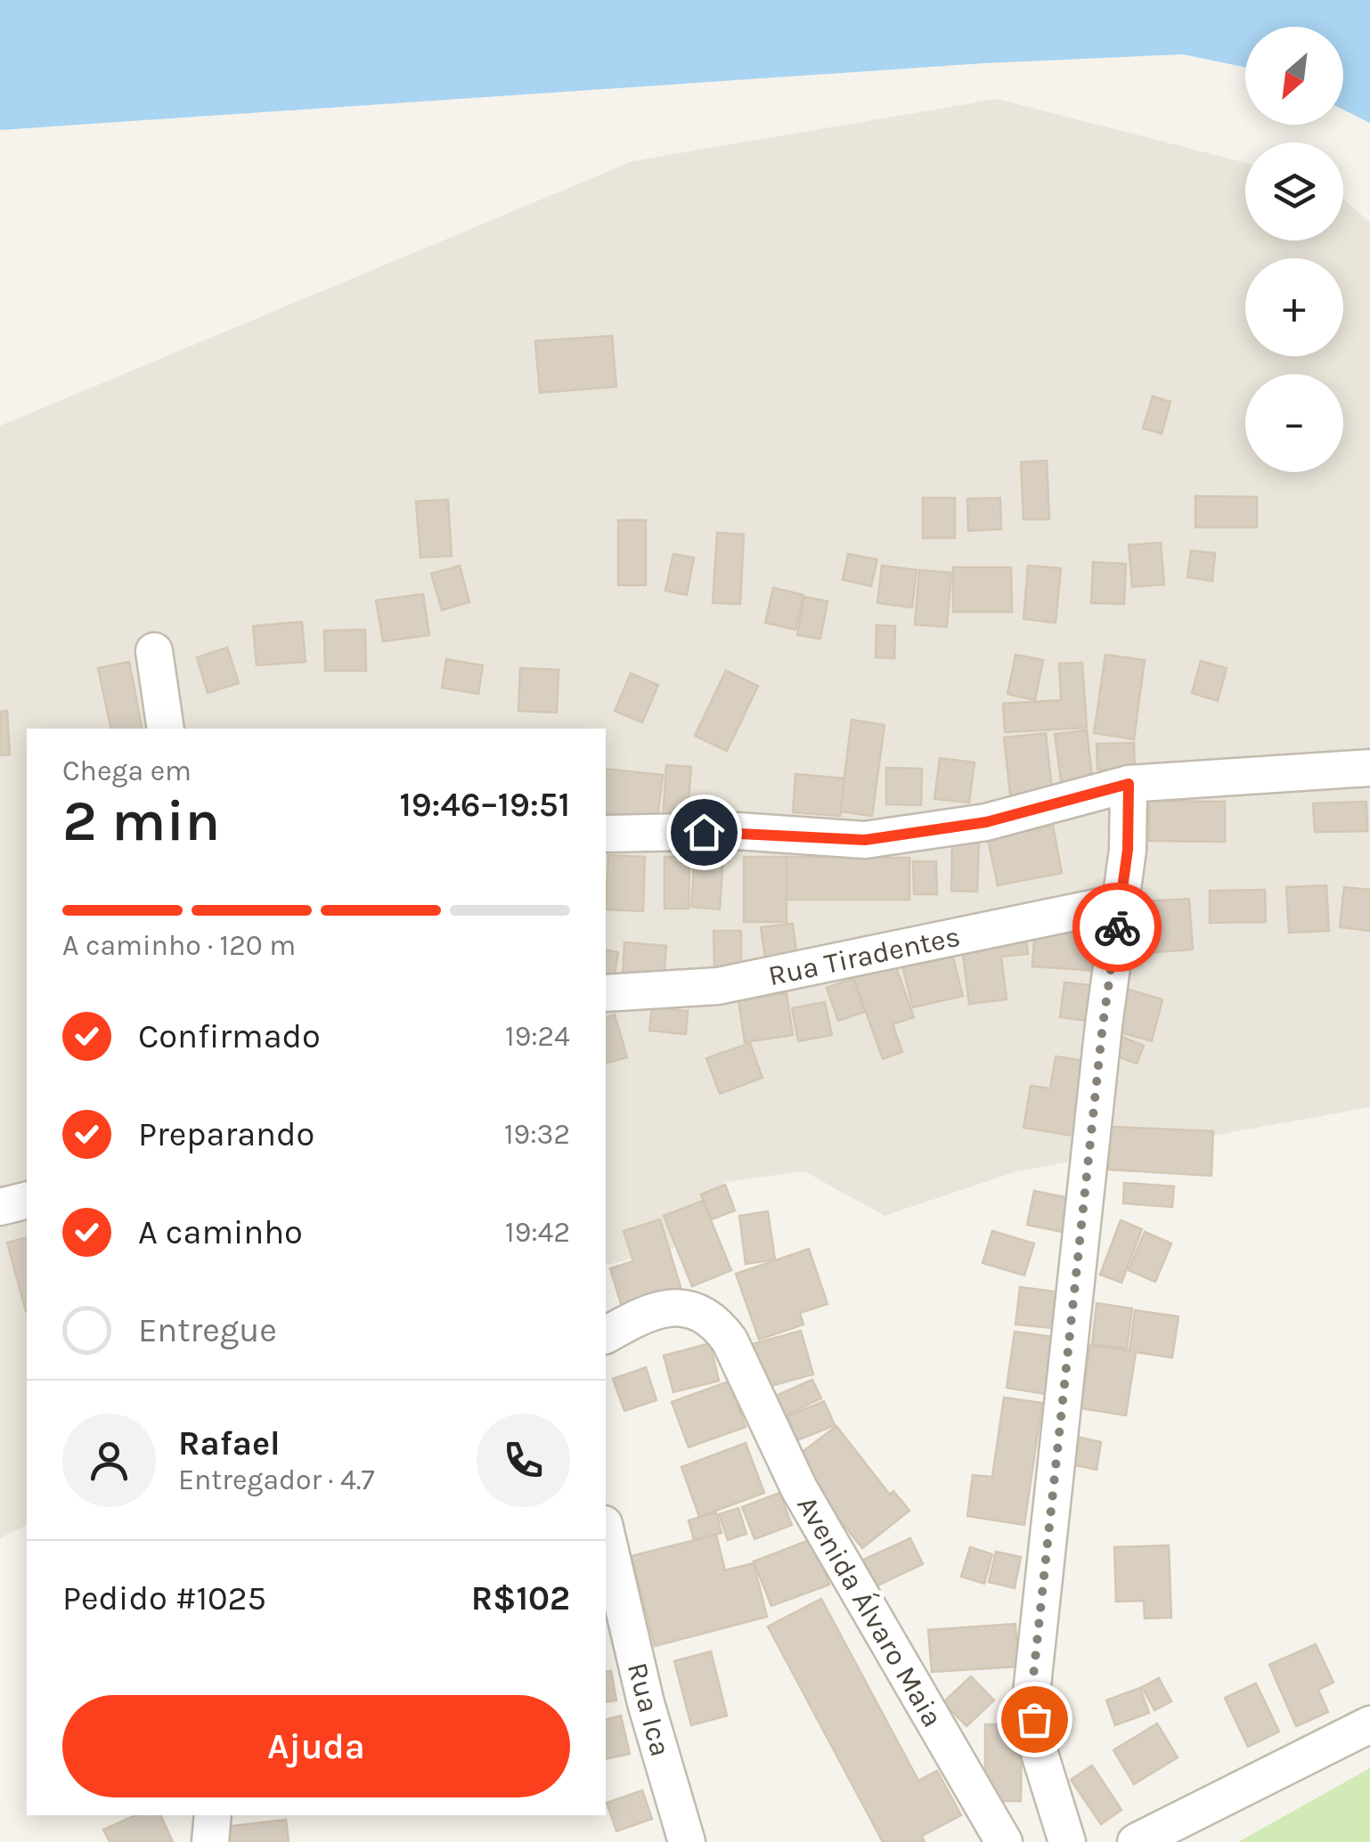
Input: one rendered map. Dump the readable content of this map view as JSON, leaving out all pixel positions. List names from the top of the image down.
{
  "streets": {
    "street": ["Rua Tiradentes", "Avenida Álvaro Maia", "Rua Ica"]
  },
  "north": "bottom left",
  "page": {
    "map_buttons": ["+", "−"],
    "heading": ["2 min", "Chega em", "19:46–19:51"],
    "panel": [
      "Rafael",
      "Entregador · 4.7",
      "Pedido #1025",
      "R$102"
    ],
    "bar": "A caminho · 120 m",
    "list": [
      ["Confirmado", "19:24"],
      ["Preparando", "19:32"],
      ["A caminho", "19:42"],
      "Entregue"
    ],
    "buttons": "Ajuda"
  }
}
